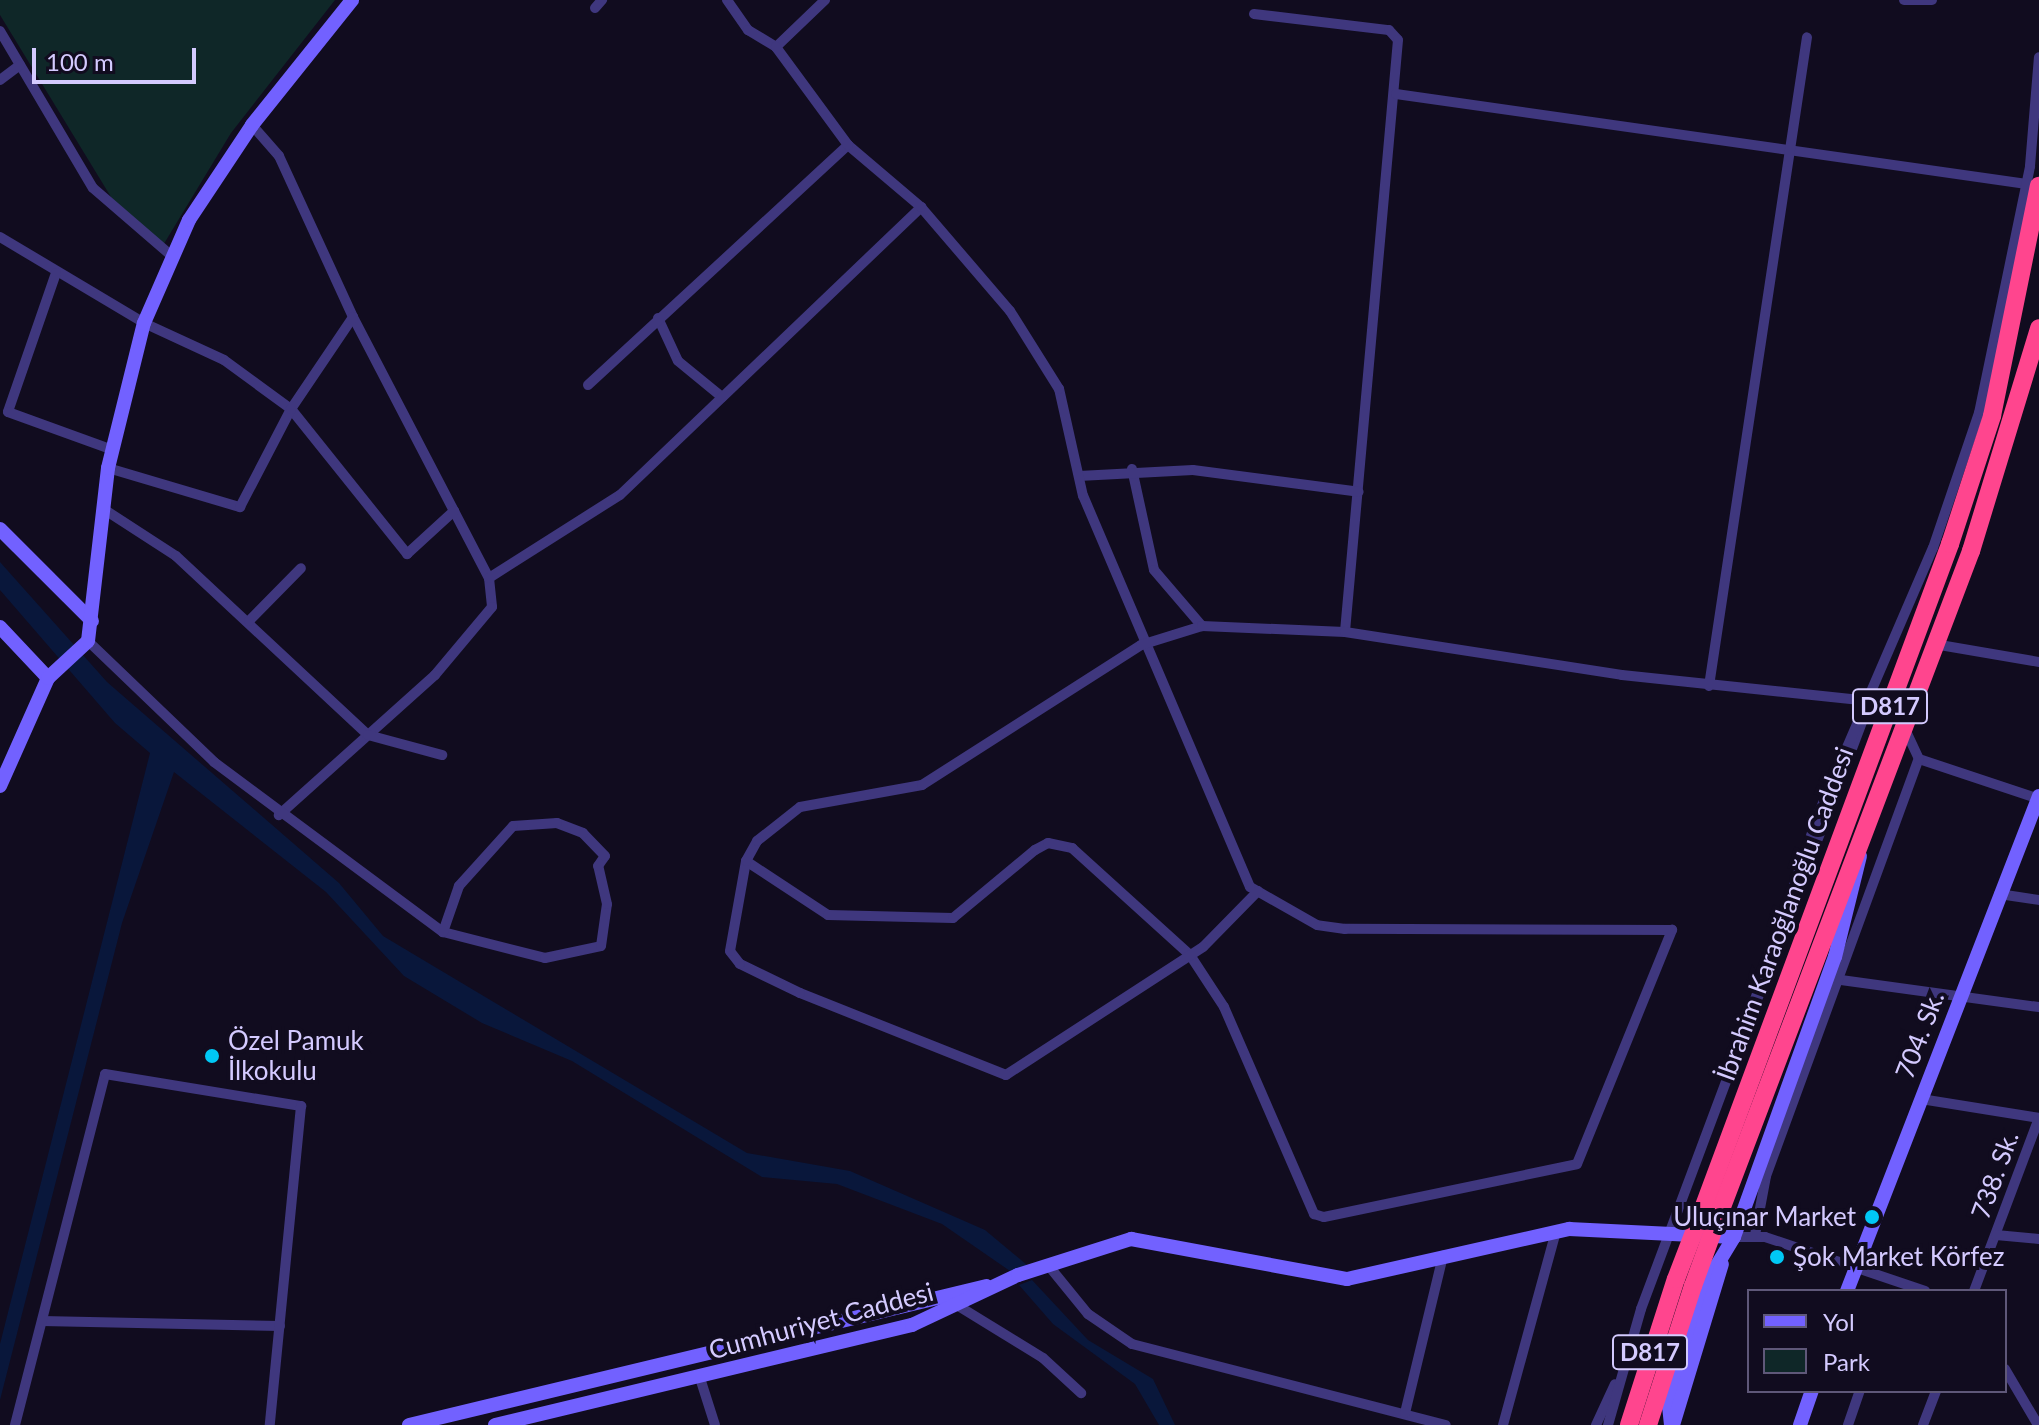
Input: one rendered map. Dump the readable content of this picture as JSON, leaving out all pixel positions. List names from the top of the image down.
{
  "streets": {
    "highway": ["D817", "İbrahim Karaoğlanoğlu Caddesi"],
    "street": ["704. Sk.", "738. Sk.", "Cumhuriyet Caddesi"]
  },
  "places": ["Özel Pamuk İlkokulu", "Uluçınar Market", "Şok Market Körfez"],
  "legend": ["Yol", "Park"],
  "scale_bar": "100 m"
}
